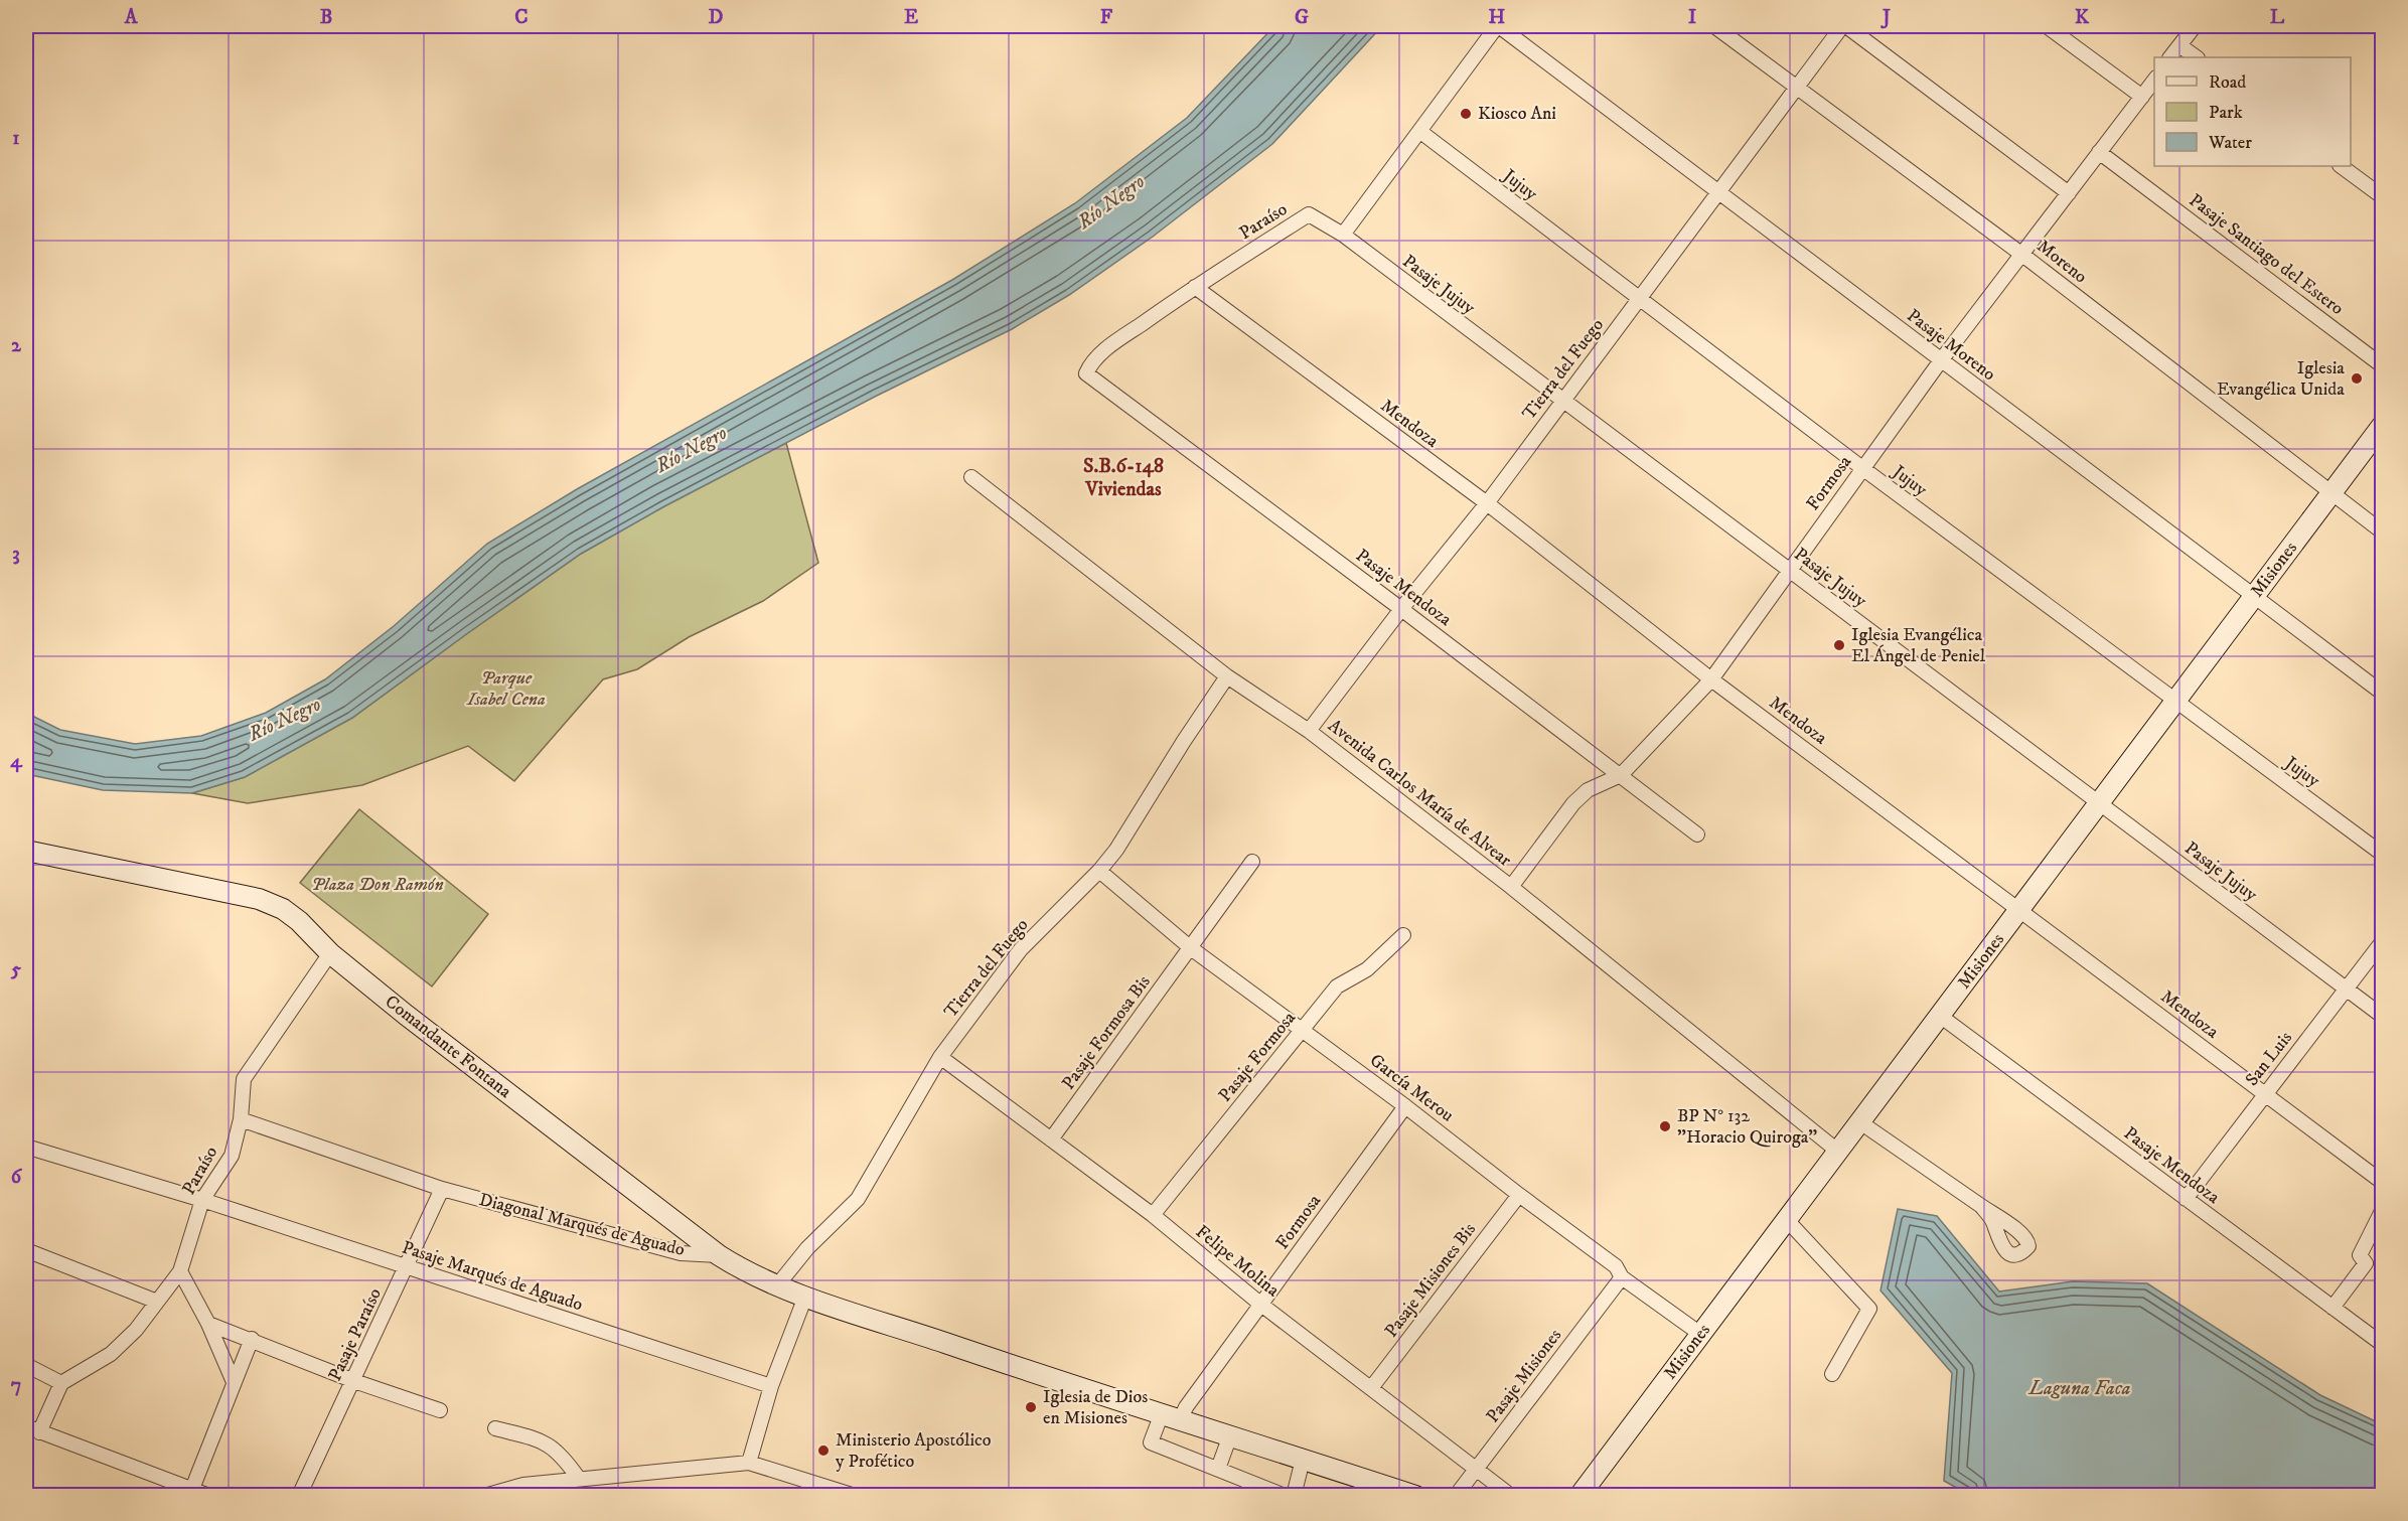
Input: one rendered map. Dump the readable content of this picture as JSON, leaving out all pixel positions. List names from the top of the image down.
{
  "streets": {
    "street": [
      "Jujuy",
      "Paraíso",
      "Pasaje Santiago del Estero",
      "Moreno",
      "Pasaje Jujuy",
      "Pasaje Moreno",
      "Tierra del Fuego",
      "Mendoza",
      "Formosa",
      "Misiones",
      "Pasaje Mendoza",
      "Avenida Carlos María de Alvear",
      "Pasaje Formosa Bis",
      "Comandante Fontana",
      "Pasaje Formosa",
      "San Luis",
      "García Merou",
      "Diagonal Marqués de Aguado",
      "Felipe Molina",
      "Pasaje Marqués de Aguado",
      "Pasaje Misiones Bis",
      "Pasaje Paraíso",
      "Pasaje Misiones"
    ]
  },
  "crossings": [
    ["Jujuy", "Tierra del Fuego"],
    ["Jujuy", "Formosa"],
    ["Jujuy", "Misiones"],
    ["Paraíso", "Pasaje Jujuy"],
    ["Paraíso", "Mendoza"],
    ["Paraíso", "Pasaje Mendoza"],
    ["Paraíso", "Comandante Fontana"],
    ["Paraíso", "Diagonal Marqués de Aguado"],
    ["Paraíso", "Pasaje Marqués de Aguado"],
    ["Pasaje Santiago del Estero", "Formosa"],
    ["Moreno", "Tierra del Fuego"],
    ["Moreno", "Formosa"],
    ["Moreno", "Misiones"],
    ["Pasaje Jujuy", "Tierra del Fuego"],
    ["Pasaje Jujuy", "Formosa"],
    ["Pasaje Jujuy", "Misiones"],
    ["Pasaje Jujuy", "San Luis"],
    ["Pasaje Moreno", "Tierra del Fuego"],
    ["Pasaje Moreno", "Formosa"],
    ["Pasaje Moreno", "Misiones"],
    ["Tierra del Fuego", "Mendoza"],
    ["Tierra del Fuego", "Pasaje Mendoza"],
    ["Tierra del Fuego", "Avenida Carlos María de Alvear"],
    ["Tierra del Fuego", "García Merou"],
    ["Tierra del Fuego", "Diagonal Marqués de Aguado"],
    ["Tierra del Fuego", "Felipe Molina"],
    ["Mendoza", "Formosa"],
    ["Mendoza", "Misiones"],
    ["Mendoza", "San Luis"],
    ["Formosa", "Pasaje Mendoza"],
    ["Formosa", "Avenida Carlos María de Alvear"],
    ["Formosa", "García Merou"],
    ["Formosa", "Diagonal Marqués de Aguado"],
    ["Formosa", "Felipe Molina"],
    ["Misiones", "Pasaje Mendoza"],
    ["Misiones", "Avenida Carlos María de Alvear"],
    ["Misiones", "García Merou"],
    ["Pasaje Mendoza", "San Luis"],
    ["Pasaje Formosa Bis", "García Merou"],
    ["Pasaje Formosa Bis", "Felipe Molina"],
    ["Comandante Fontana", "Diagonal Marqués de Aguado"],
    ["Pasaje Formosa", "García Merou"],
    ["Pasaje Formosa", "Felipe Molina"],
    ["García Merou", "Pasaje Misiones Bis"],
    ["García Merou", "Pasaje Misiones"],
    ["Diagonal Marqués de Aguado", "Pasaje Paraíso"],
    ["Felipe Molina", "Pasaje Misiones Bis"],
    ["Felipe Molina", "Pasaje Misiones"],
    ["Pasaje Marqués de Aguado", "Pasaje Paraíso"]
  ],
  "districts": ["S.B.6-148 Viviendas"],
  "water": ["Río Negro", "Laguna Faca"],
  "parks": ["Parque Isabel Cena", "Plaza Don Ramón"],
  "places": [
    "Kiosco Ani",
    "Iglesia Evangélica Unida",
    "Iglesia Evangélica El Ángel de Peniel",
    "BP N° 132 \"Horacio Quiroga\"",
    "Iglesia de Dios en Misiones",
    "Ministerio Apostólico y Profético"
  ],
  "legend": ["Road", "Park", "Water"],
  "grid": {
    "columns": [
      "A",
      "B",
      "C",
      "D",
      "E",
      "F",
      "G",
      "H",
      "I",
      "J",
      "K",
      "L"
    ],
    "rows": [
      "1",
      "2",
      "3",
      "4",
      "5",
      "6",
      "7"
    ]
  }
}
